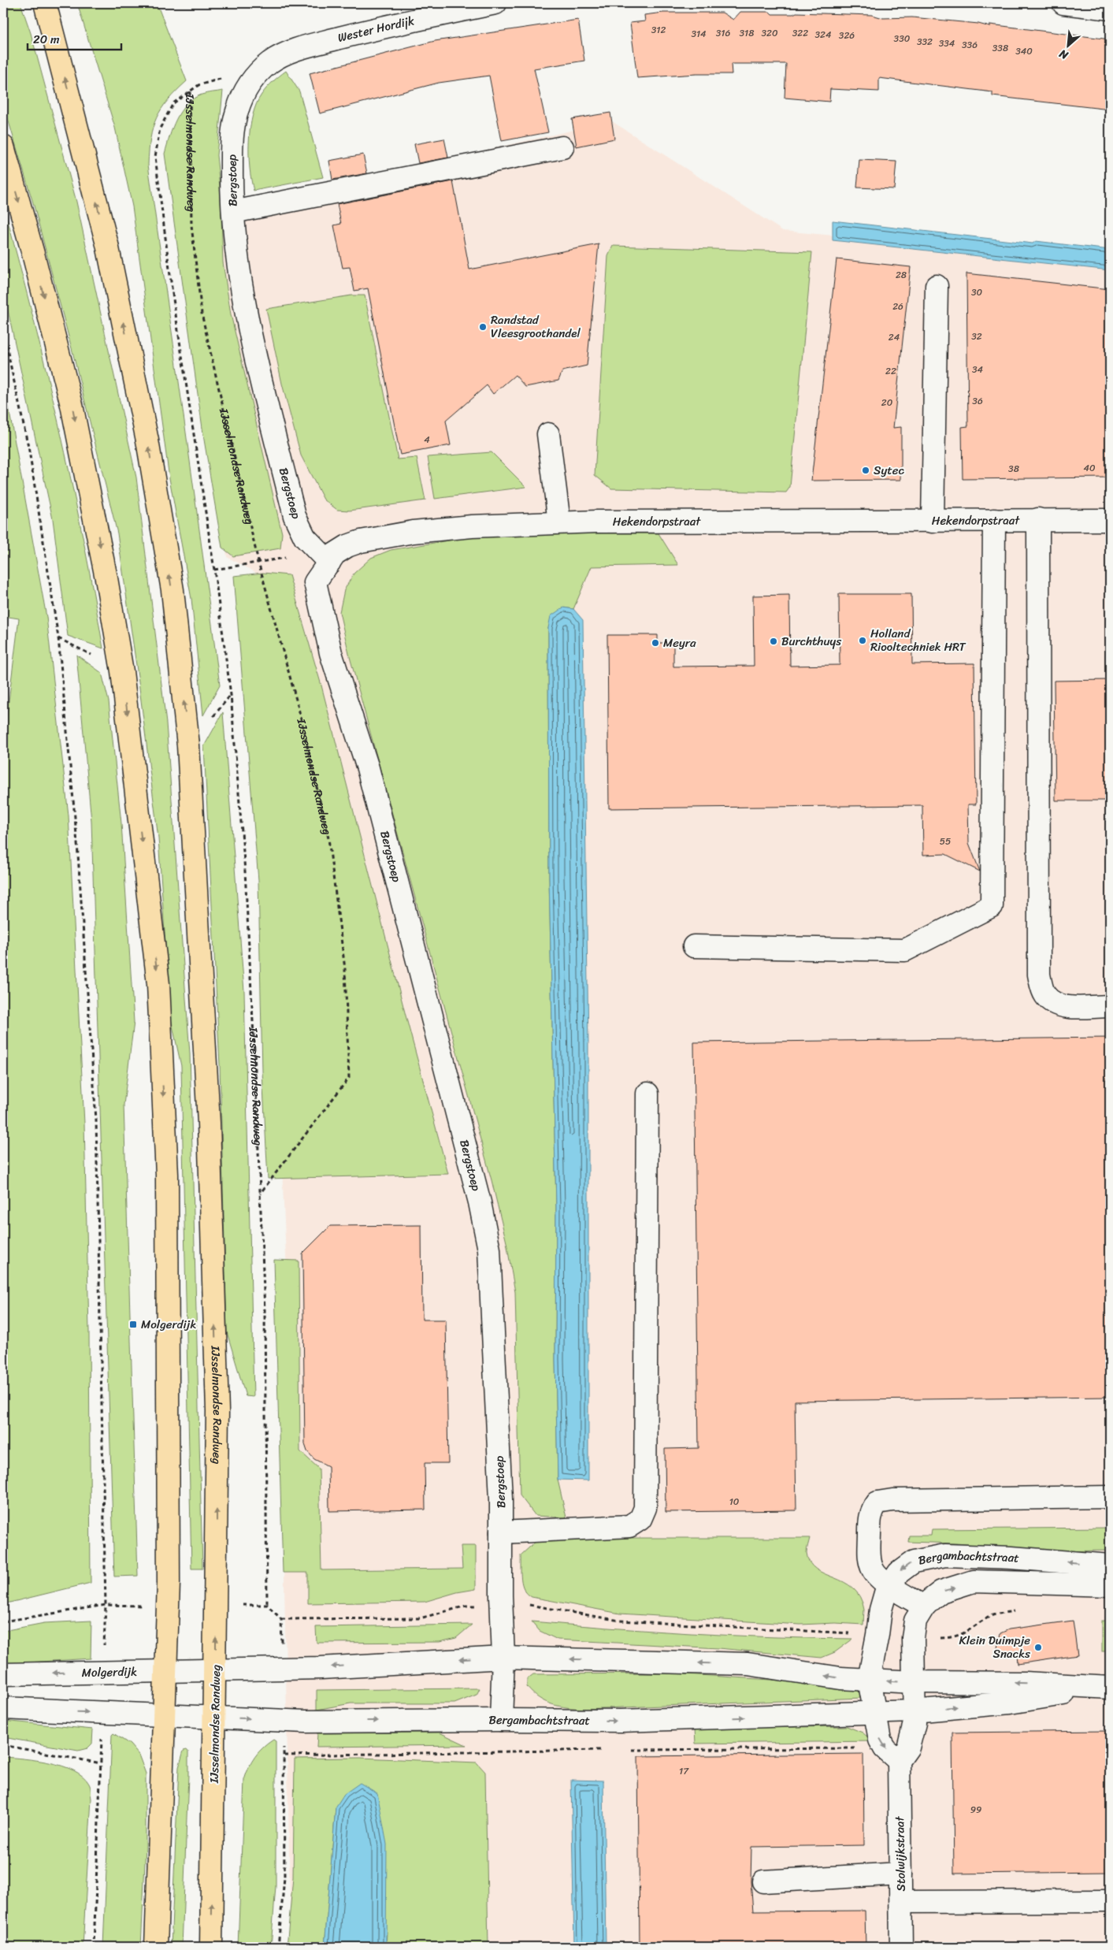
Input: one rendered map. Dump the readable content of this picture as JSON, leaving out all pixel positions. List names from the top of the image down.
{
  "streets": {
    "main road": ["IJsselmondse Randweg"],
    "street": [
      "Wester Hordijk",
      "Bergstoep",
      "Hekendorpstraat",
      "Bergambachtstraat",
      "Molgerdijk",
      "Stolwijkstraat"
    ]
  },
  "crossings": [
    ["Wester Hordijk", "Bergstoep"],
    ["IJsselmondse Randweg", "Bergambachtstraat"],
    ["IJsselmondse Randweg", "Molgerdijk"],
    ["Bergstoep", "Hekendorpstraat"],
    ["Bergstoep", "Bergambachtstraat"],
    ["Bergambachtstraat", "Molgerdijk"],
    ["Bergambachtstraat", "Stolwijkstraat"]
  ],
  "places": {
    "other": [
      "Randstad Vleesgroothandel",
      "Sytec",
      "Holland Riooltechniek HRT",
      "Burchthuys",
      "Meyra",
      "Klein Duimpje Snacks"
    ],
    "transit": ["Molgerdijk"]
  },
  "house_numbers": [
    "312",
    "316",
    "318",
    "320",
    "322",
    "314",
    "324",
    "326",
    "330",
    "332",
    "334",
    "336",
    "338",
    "340",
    "28",
    "30",
    "26",
    "32",
    "24",
    "34",
    "22",
    "36",
    "20",
    "4",
    "40",
    "38",
    "55",
    "10",
    "17",
    "99"
  ],
  "scale_bar": "20 m",
  "north": "bottom left"
}
